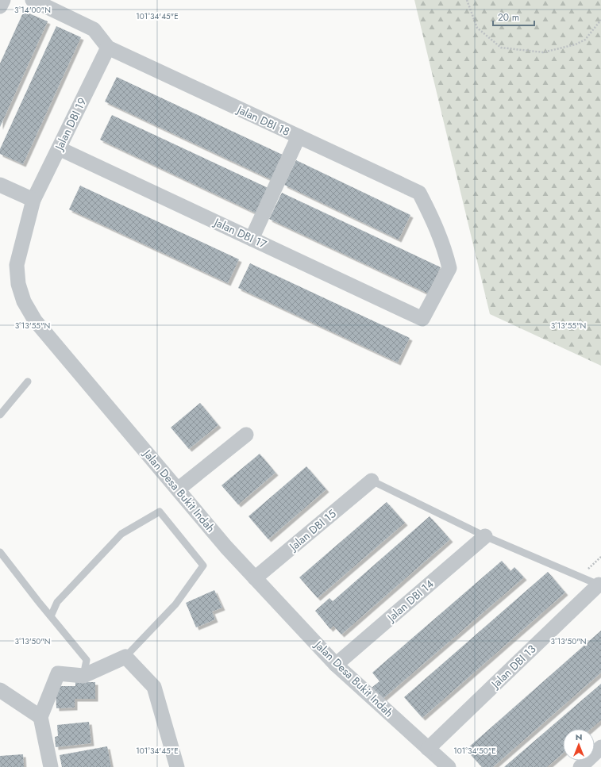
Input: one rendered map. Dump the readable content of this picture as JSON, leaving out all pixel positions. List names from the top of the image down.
{
  "streets": {
    "street": [
      "Jalan DBI 18",
      "Jalan DBI 19",
      "Jalan DBI 17",
      "Jalan Desa Bukit Indah",
      "Jalan DBI 15",
      "Jalan DBI 14",
      "Jalan DBI 13"
    ]
  },
  "crossings": [
    ["Jalan DBI 18", "Jalan DBI 19"],
    ["Jalan DBI 18", "Jalan DBI 17"],
    ["Jalan DBI 19", "Jalan DBI 17"],
    ["Jalan DBI 19", "Jalan Desa Bukit Indah"],
    ["Jalan Desa Bukit Indah", "Jalan DBI 15"],
    ["Jalan Desa Bukit Indah", "Jalan DBI 14"],
    ["Jalan Desa Bukit Indah", "Jalan DBI 13"]
  ],
  "scale_bar": "20 m",
  "north": "top",
  "coordinates": [
    "3°14'00\"N",
    "101°34'45\"E",
    "3°13'55\"N",
    "3°13'50\"N",
    "101°34'50\"E"
  ]
}
